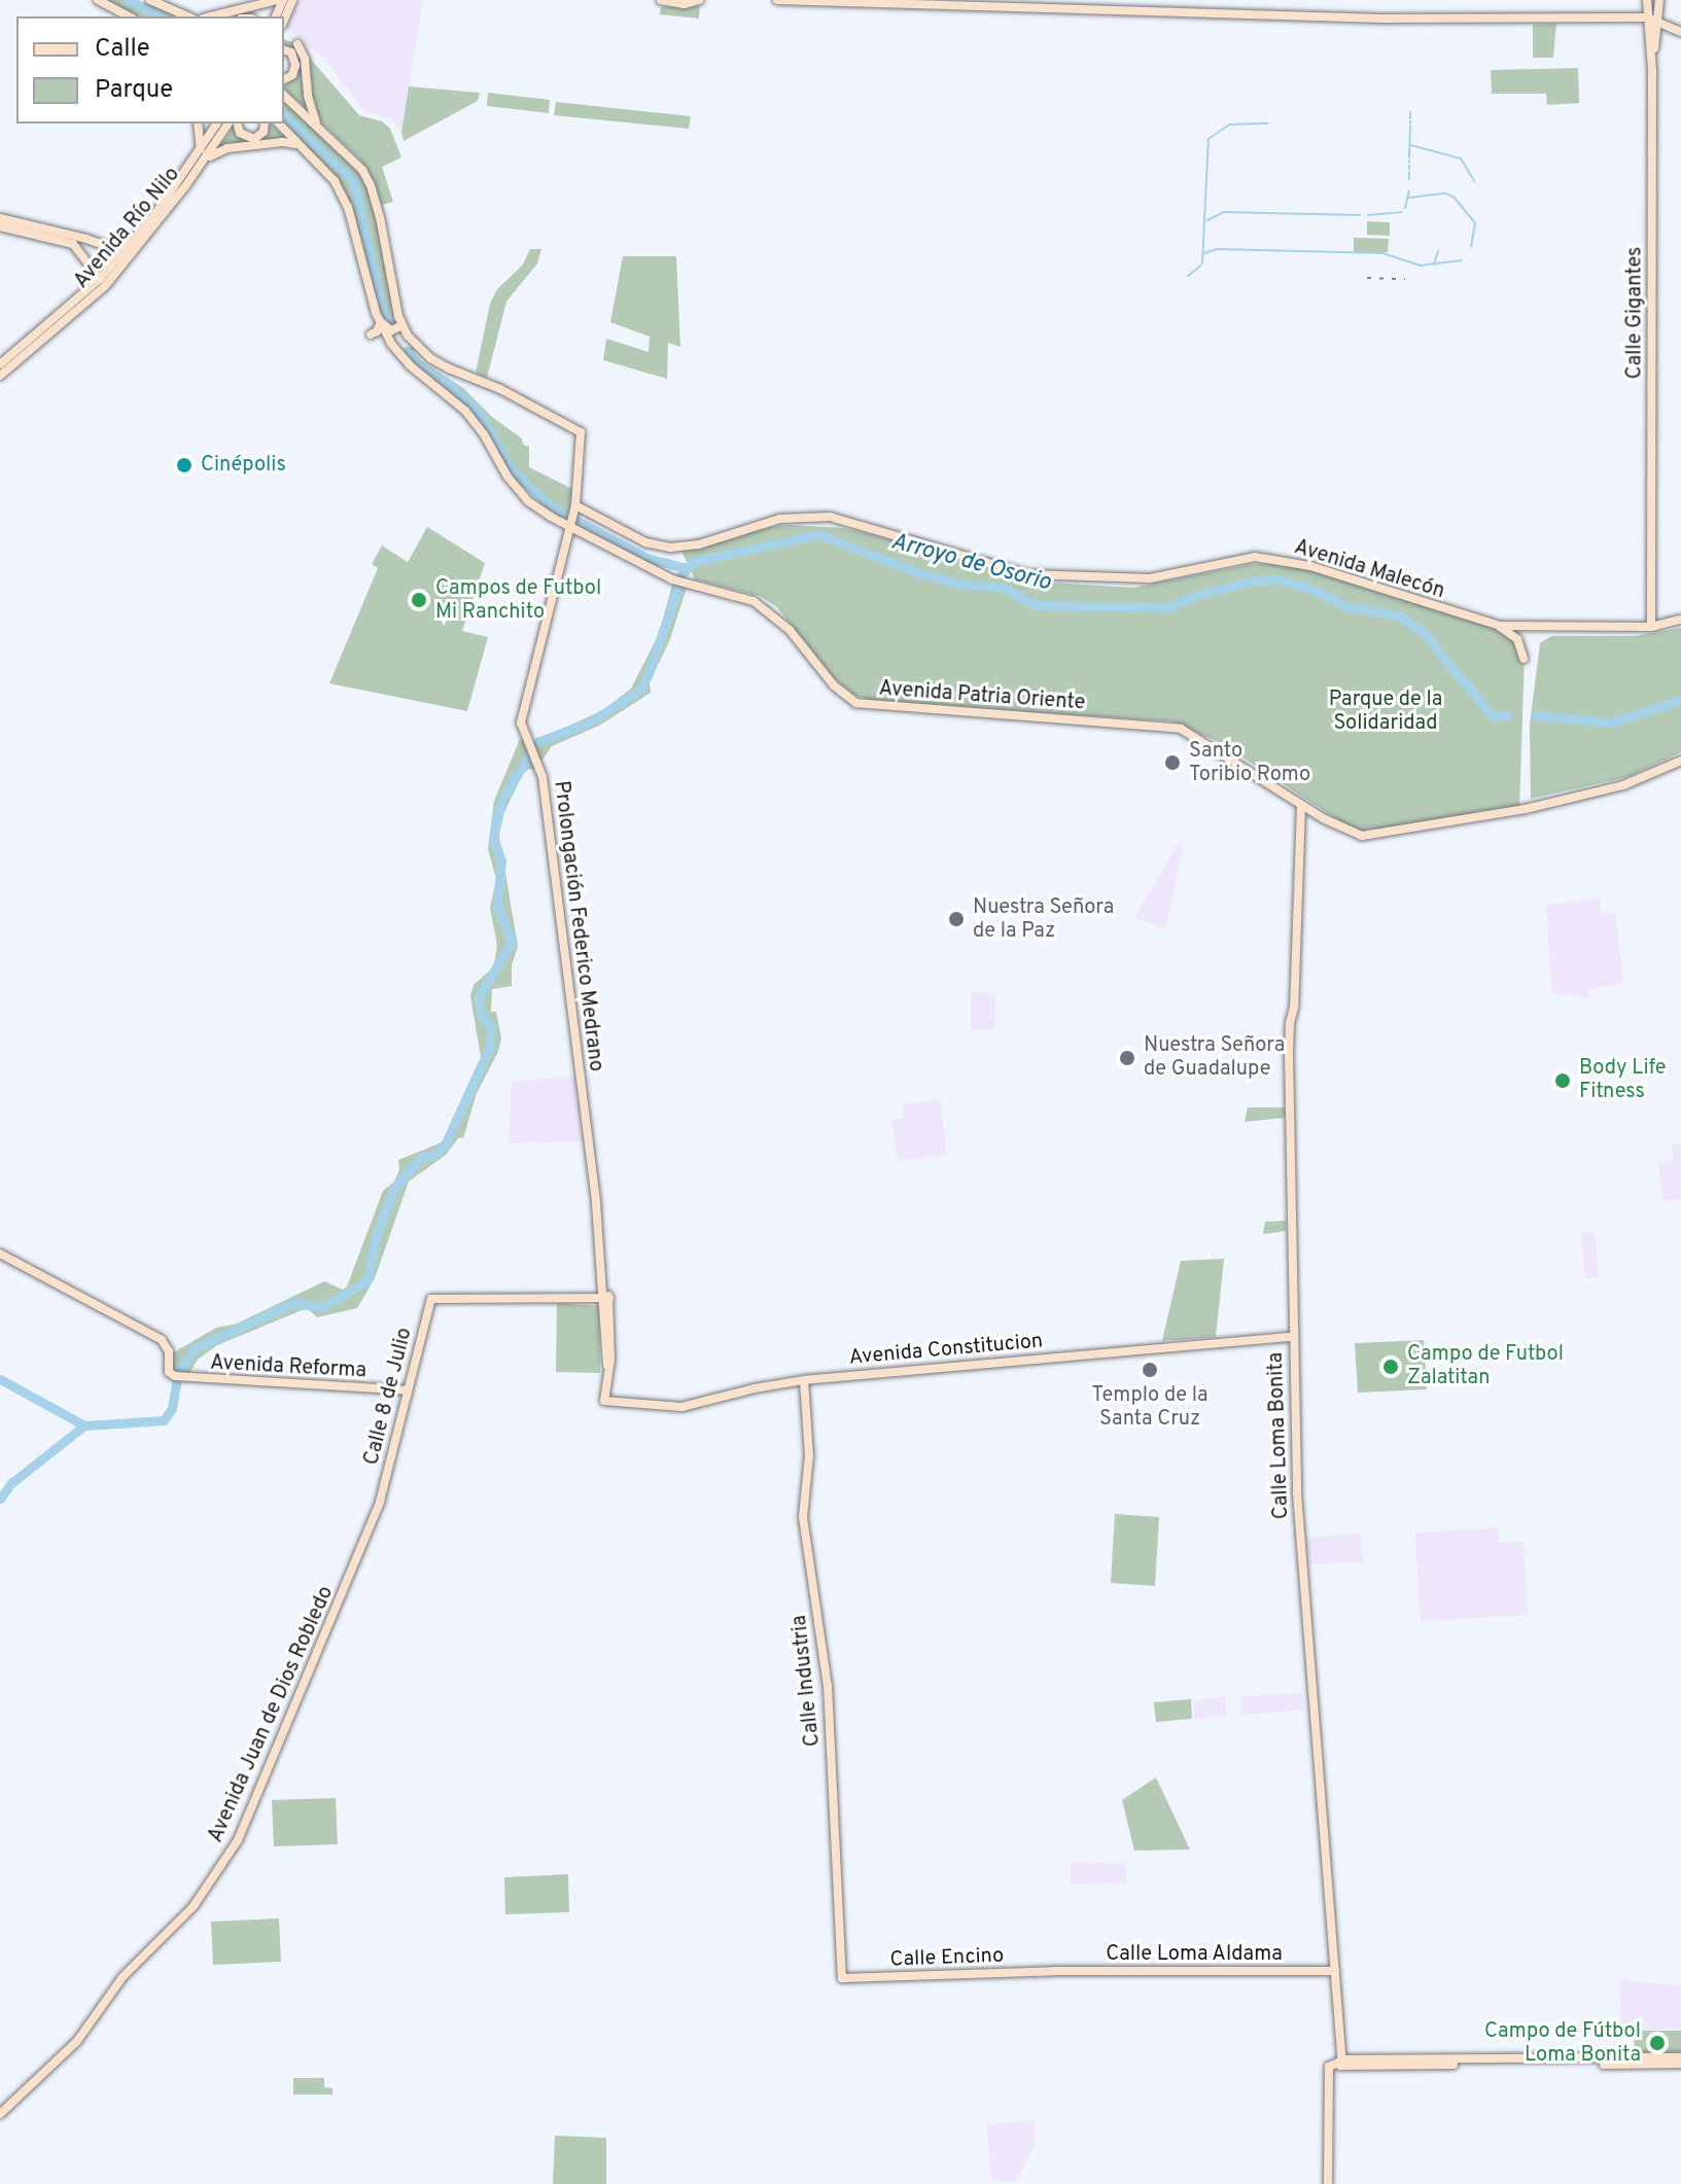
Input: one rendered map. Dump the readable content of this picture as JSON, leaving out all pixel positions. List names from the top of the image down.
{
  "streets": {
    "street": [
      "Avenida Río Nilo",
      "Calle Gigantes",
      "Avenida Malecón",
      "Avenida Patria Oriente",
      "Prolongación Federico Medrano",
      "Avenida Constitucion",
      "Avenida Reforma",
      "Calle 8 de Julio",
      "Calle Loma Bonita",
      "Calle Industria",
      "Avenida Juan de Dios Robledo",
      "Calle Loma Aldama",
      "Calle Encino"
    ]
  },
  "crossings": [
    ["Calle Gigantes", "Avenida Malecón"],
    ["Avenida Malecón", "Prolongación Federico Medrano"],
    ["Avenida Patria Oriente", "Prolongación Federico Medrano"],
    ["Avenida Patria Oriente", "Calle Loma Bonita"],
    ["Prolongación Federico Medrano", "Avenida Constitucion"],
    ["Prolongación Federico Medrano", "Calle 8 de Julio"],
    ["Avenida Constitucion", "Calle Loma Bonita"],
    ["Avenida Constitucion", "Calle Industria"],
    ["Avenida Reforma", "Calle 8 de Julio"],
    ["Calle 8 de Julio", "Avenida Juan de Dios Robledo"],
    ["Calle Loma Bonita", "Calle Loma Aldama"],
    ["Calle Industria", "Calle Encino"],
    ["Calle Loma Aldama", "Calle Encino"]
  ],
  "water": ["Arroyo de Osorio"],
  "parks": ["Parque de la Solidaridad"],
  "places": [
    "Cinépolis",
    "Campos de Futbol Mi Ranchito",
    "Santo Toribio Romo",
    "Nuestra Señora de la Paz",
    "Nuestra Señora de Guadalupe",
    "Body Life Fitness",
    "Campo de Futbol Zalatitan",
    "Templo de la Santa Cruz",
    "Campo de Fútbol Loma Bonita"
  ],
  "legend": ["Calle", "Parque"]
}
